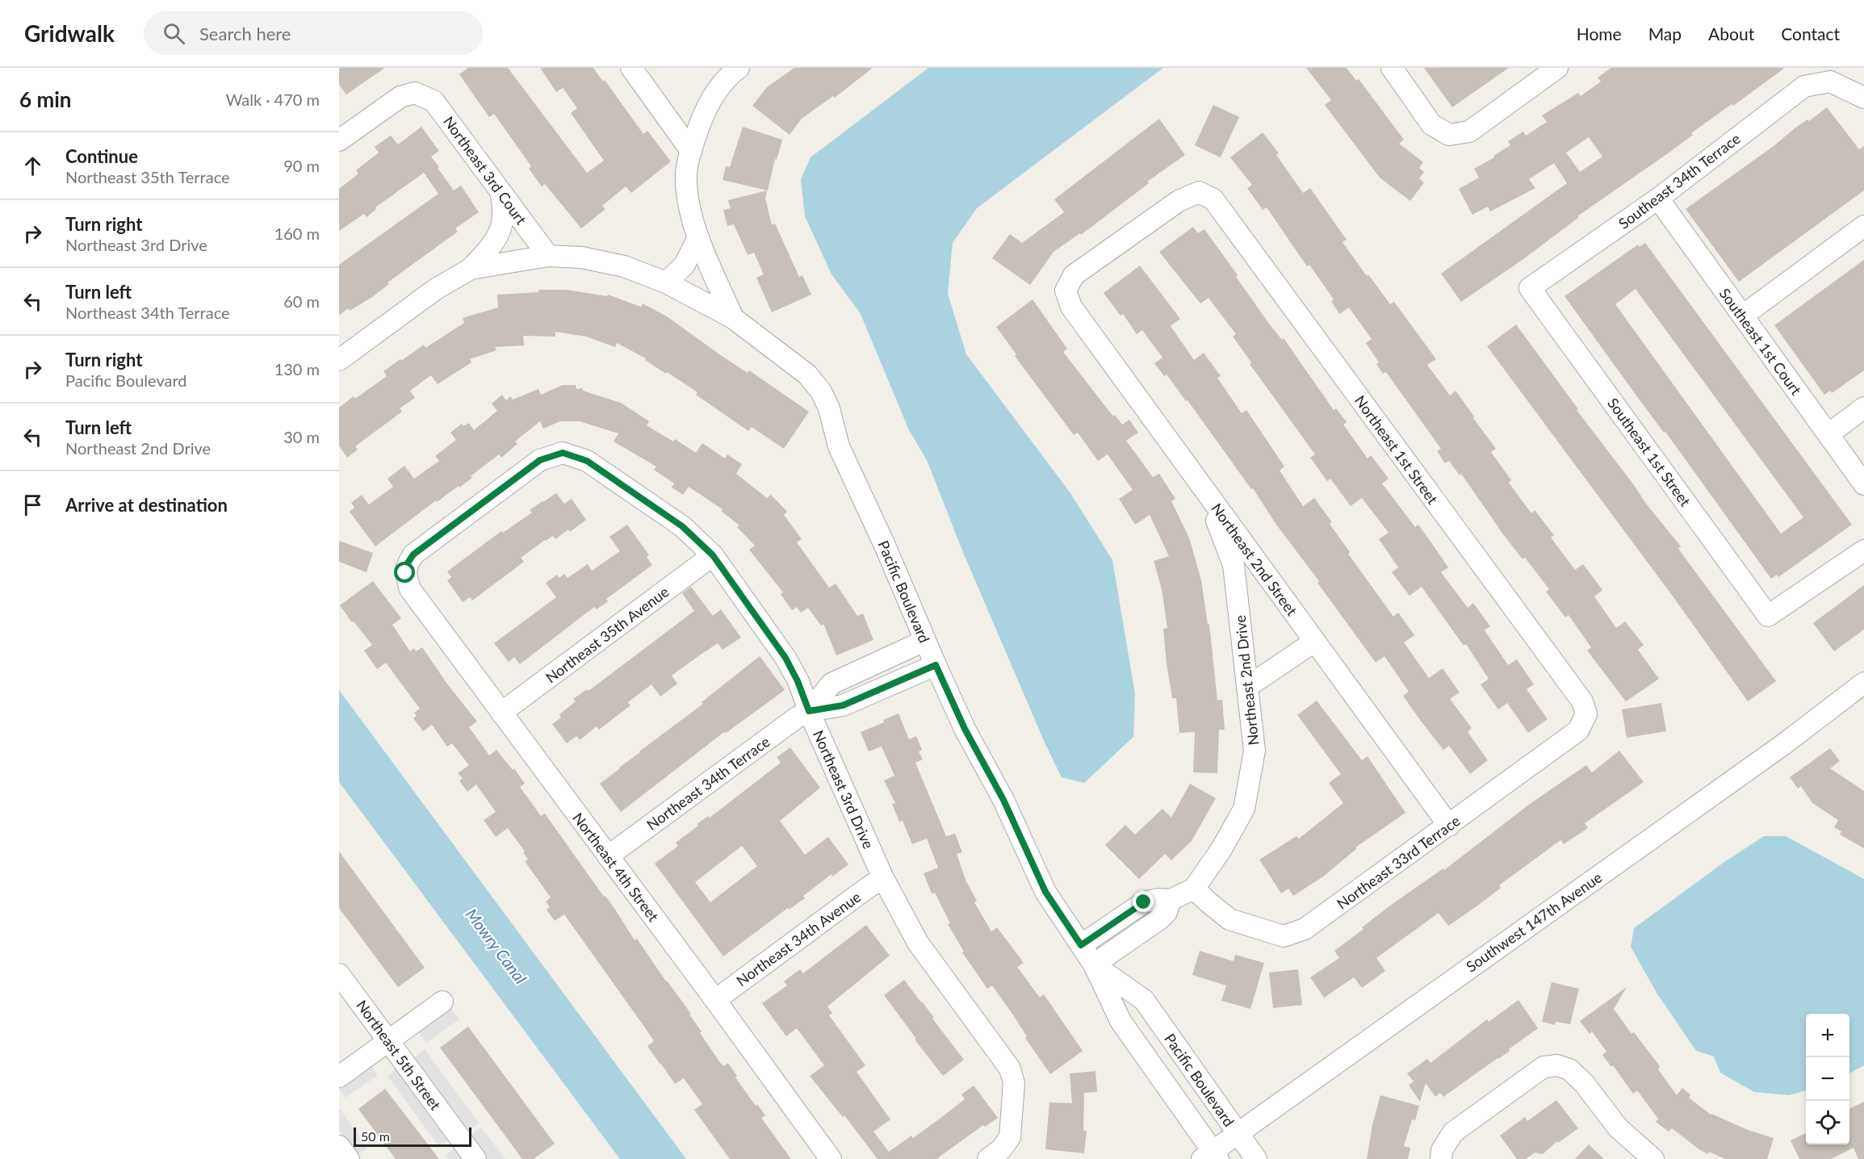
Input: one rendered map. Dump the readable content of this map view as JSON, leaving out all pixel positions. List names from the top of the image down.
{
  "streets": {
    "street": [
      "Northeast 3rd Court",
      "Southeast 34th Terrace",
      "Southeast 1st Court",
      "Northeast 1st Street",
      "Southeast 1st Street",
      "Northeast 2nd Street",
      "Pacific Boulevard",
      "Northeast 35th Avenue",
      "Northeast 2nd Drive",
      "Northeast 34th Terrace",
      "Northeast 3rd Drive",
      "Northeast 33rd Terrace",
      "Northeast 4th Street",
      "Southwest 147th Avenue",
      "Northeast 34th Avenue",
      "Northeast 5th Street"
    ]
  },
  "crossings": [
    ["Northeast 3rd Court", "Pacific Boulevard"],
    ["Southeast 34th Terrace", "Southeast 1st Court"],
    ["Southeast 34th Terrace", "Southeast 1st Street"],
    ["Northeast 1st Street", "Northeast 2nd Street"],
    ["Northeast 1st Street", "Northeast 33rd Terrace"],
    ["Northeast 2nd Street", "Northeast 2nd Drive"],
    ["Northeast 2nd Street", "Northeast 33rd Terrace"],
    ["Pacific Boulevard", "Northeast 2nd Drive"],
    ["Pacific Boulevard", "Northeast 34th Terrace"],
    ["Pacific Boulevard", "Southwest 147th Avenue"],
    ["Northeast 35th Avenue", "Northeast 3rd Drive"],
    ["Northeast 35th Avenue", "Northeast 4th Street"],
    ["Northeast 2nd Drive", "Northeast 33rd Terrace"],
    ["Northeast 34th Terrace", "Northeast 3rd Drive"],
    ["Northeast 34th Terrace", "Northeast 4th Street"],
    ["Northeast 3rd Drive", "Northeast 4th Street"],
    ["Northeast 3rd Drive", "Northeast 34th Avenue"],
    ["Northeast 4th Street", "Northeast 34th Avenue"]
  ],
  "water": ["Mowry Canal"],
  "scale_bar": "50 m",
  "page": {
    "header": "Gridwalk",
    "search": "Search here",
    "nav": [
      "Home",
      "Map",
      "About",
      "Contact"
    ],
    "heading": ["6 min", "Walk · 470 m"],
    "list": [
      ["Continue", "Northeast 35th Terrace", "90 m"],
      ["Turn right", "Northeast 3rd Drive", "160 m"],
      ["Turn left", "Northeast 34th Terrace", "60 m"],
      ["Turn right", "Pacific Boulevard", "130 m"],
      ["Turn left", "Northeast 2nd Drive", "30 m"],
      "Arrive at destination"
    ],
    "map_buttons": ["+", "−"],
    "scale": "50 m"
  }
}
